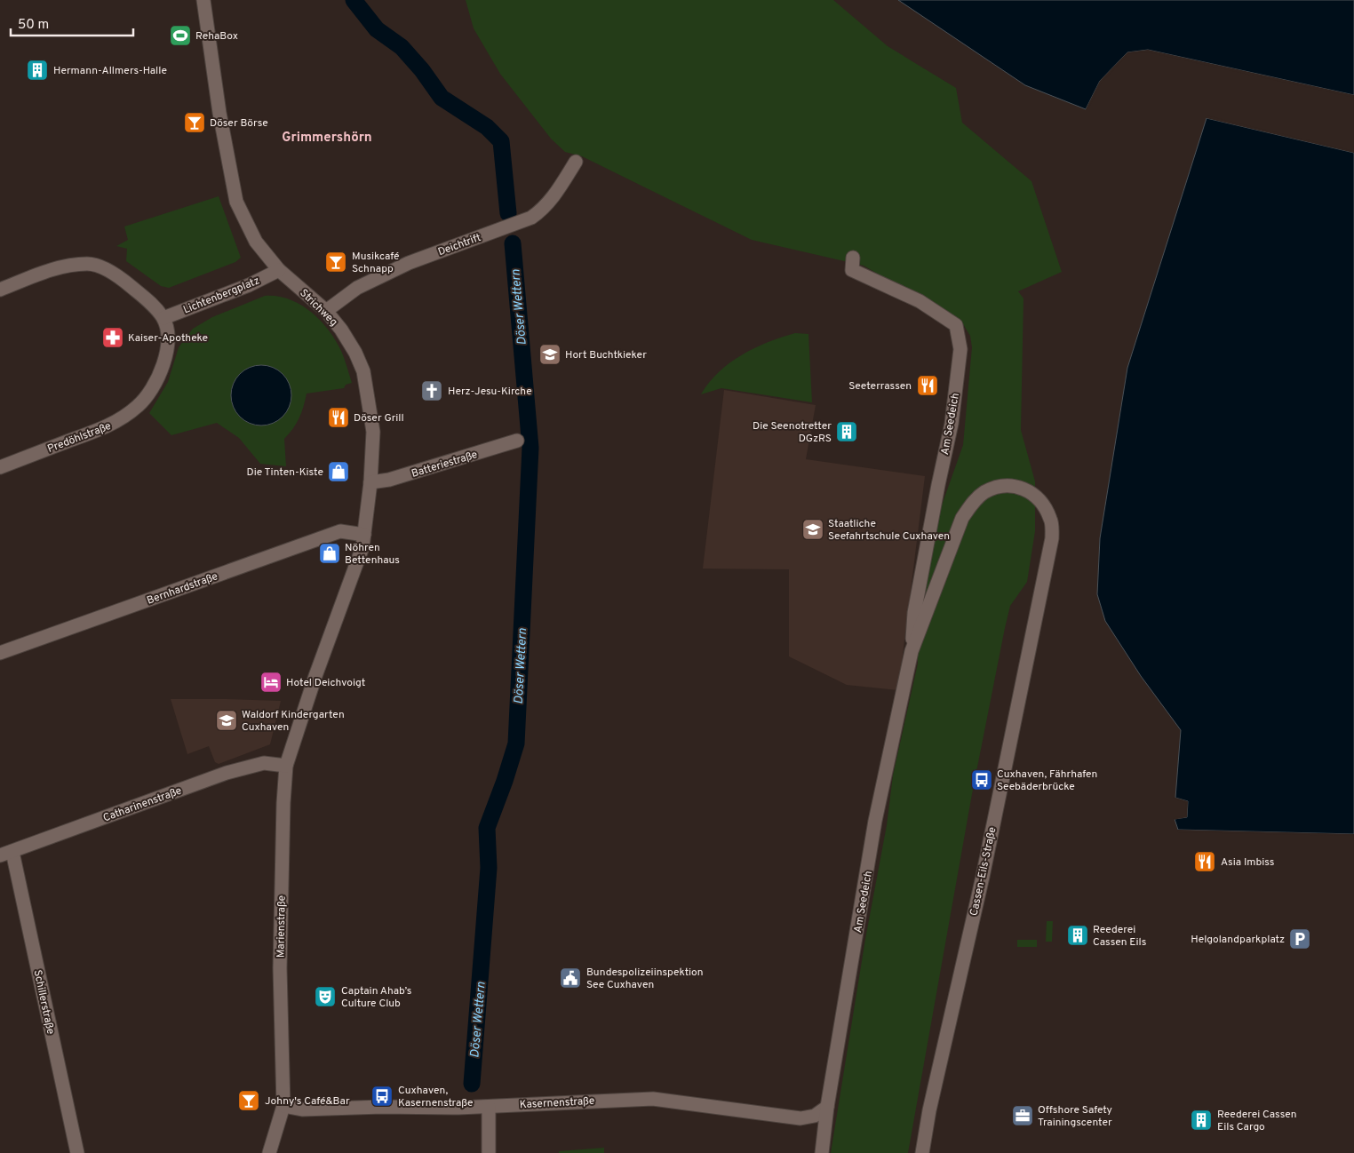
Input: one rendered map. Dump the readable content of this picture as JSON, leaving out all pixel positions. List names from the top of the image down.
{
  "streets": {
    "street": [
      "Deichtrift",
      "Lichtenbergplatz",
      "Strichweg",
      "Am Seedeich",
      "Predöhlstraße",
      "Batteriestraße",
      "Bernhardstraße",
      "Catharinenstraße",
      "Cassen-Eils-Straße",
      "Marienstraße",
      "Schillerstraße",
      "Kasernenstraße"
    ]
  },
  "crossings": [
    ["Deichtrift", "Strichweg"],
    ["Lichtenbergplatz", "Strichweg"],
    ["Lichtenbergplatz", "Predöhlstraße"],
    ["Strichweg", "Batteriestraße"],
    ["Strichweg", "Bernhardstraße"],
    ["Strichweg", "Marienstraße"],
    ["Am Seedeich", "Cassen-Eils-Straße"],
    ["Am Seedeich", "Kasernenstraße"],
    ["Catharinenstraße", "Marienstraße"],
    ["Catharinenstraße", "Schillerstraße"],
    ["Marienstraße", "Kasernenstraße"]
  ],
  "districts": ["Grimmershörn"],
  "water": ["Döser Wettern"],
  "places": {
    "sports": ["RehaBox"],
    "building": [
      "Hermann-Allmers-Halle",
      "Die Seenotretter DGzRS",
      "Reederei Cassen Eils",
      "Reederei Cassen Eils Cargo"
    ],
    "bar": ["Döser Börse", "Musikcafé Schnapp", "Johny's Café&Bar"],
    "pharmacy": ["Kaiser-Apotheke"],
    "school or university": ["Hort Buchtkieker", "Staatliche Seefahrtschule Cuxhaven", "Waldorf Kindergarten Cuxhaven"],
    "restaurant": ["Seeterrassen", "Döser Grill", "Asia Imbiss"],
    "church": ["Herz-Jesu-Kirche"],
    "shop": ["Die Tinten-Kiste", "Nöhren Bettenhaus"],
    "hotel": ["Hotel Deichvoigt"],
    "bus stop": ["Cuxhaven, Fährhafen Seebäderbrücke", "Cuxhaven, Kasernenstraße"],
    "parking": ["Helgolandparkplatz"],
    "public building": ["Bundespolizeiinspektion See Cuxhaven"],
    "theatre": ["Captain Ahab’s Culture Club"],
    "office": ["Offshore Safety Trainingscenter"]
  },
  "scale_bar": "50 m"
}
